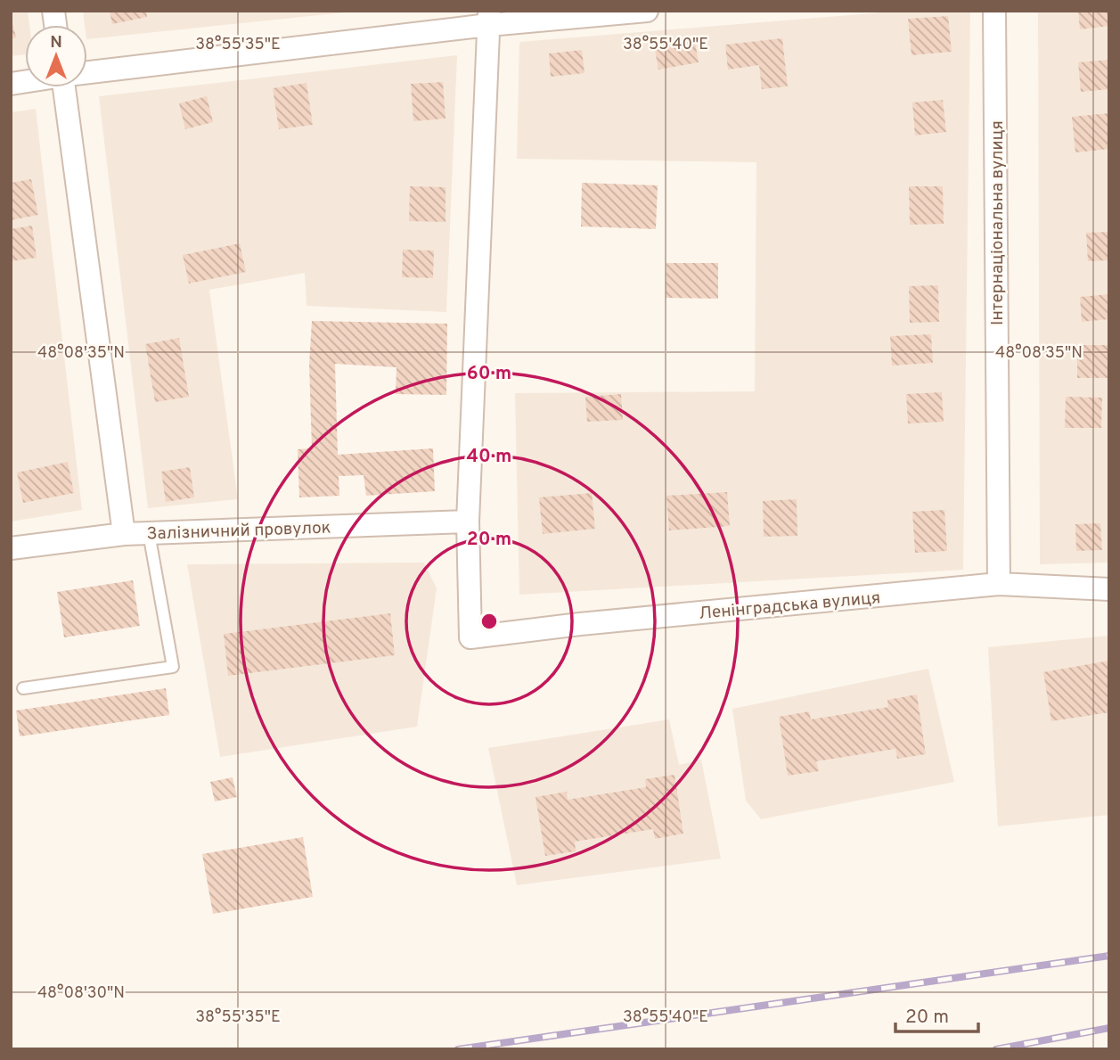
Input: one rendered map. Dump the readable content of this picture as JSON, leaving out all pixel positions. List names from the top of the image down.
{
  "streets": {
    "street": ["Інтернаціональна вулиця", "Залізничний провулок", "Ленінградська вулиця"]
  },
  "crossings": [
    ["Інтернаціональна вулиця", "Ленінградська вулиця"],
    ["Залізничний провулок", "Ленінградська вулиця"]
  ],
  "scale_bar": "20 m",
  "north": "top",
  "coordinates": [
    "38°55'35\"E",
    "38°55'40\"E",
    "48°08'35\"N",
    "48°08'30\"N"
  ],
  "rings": ["60 m", "40 m", "20 m"]
}
